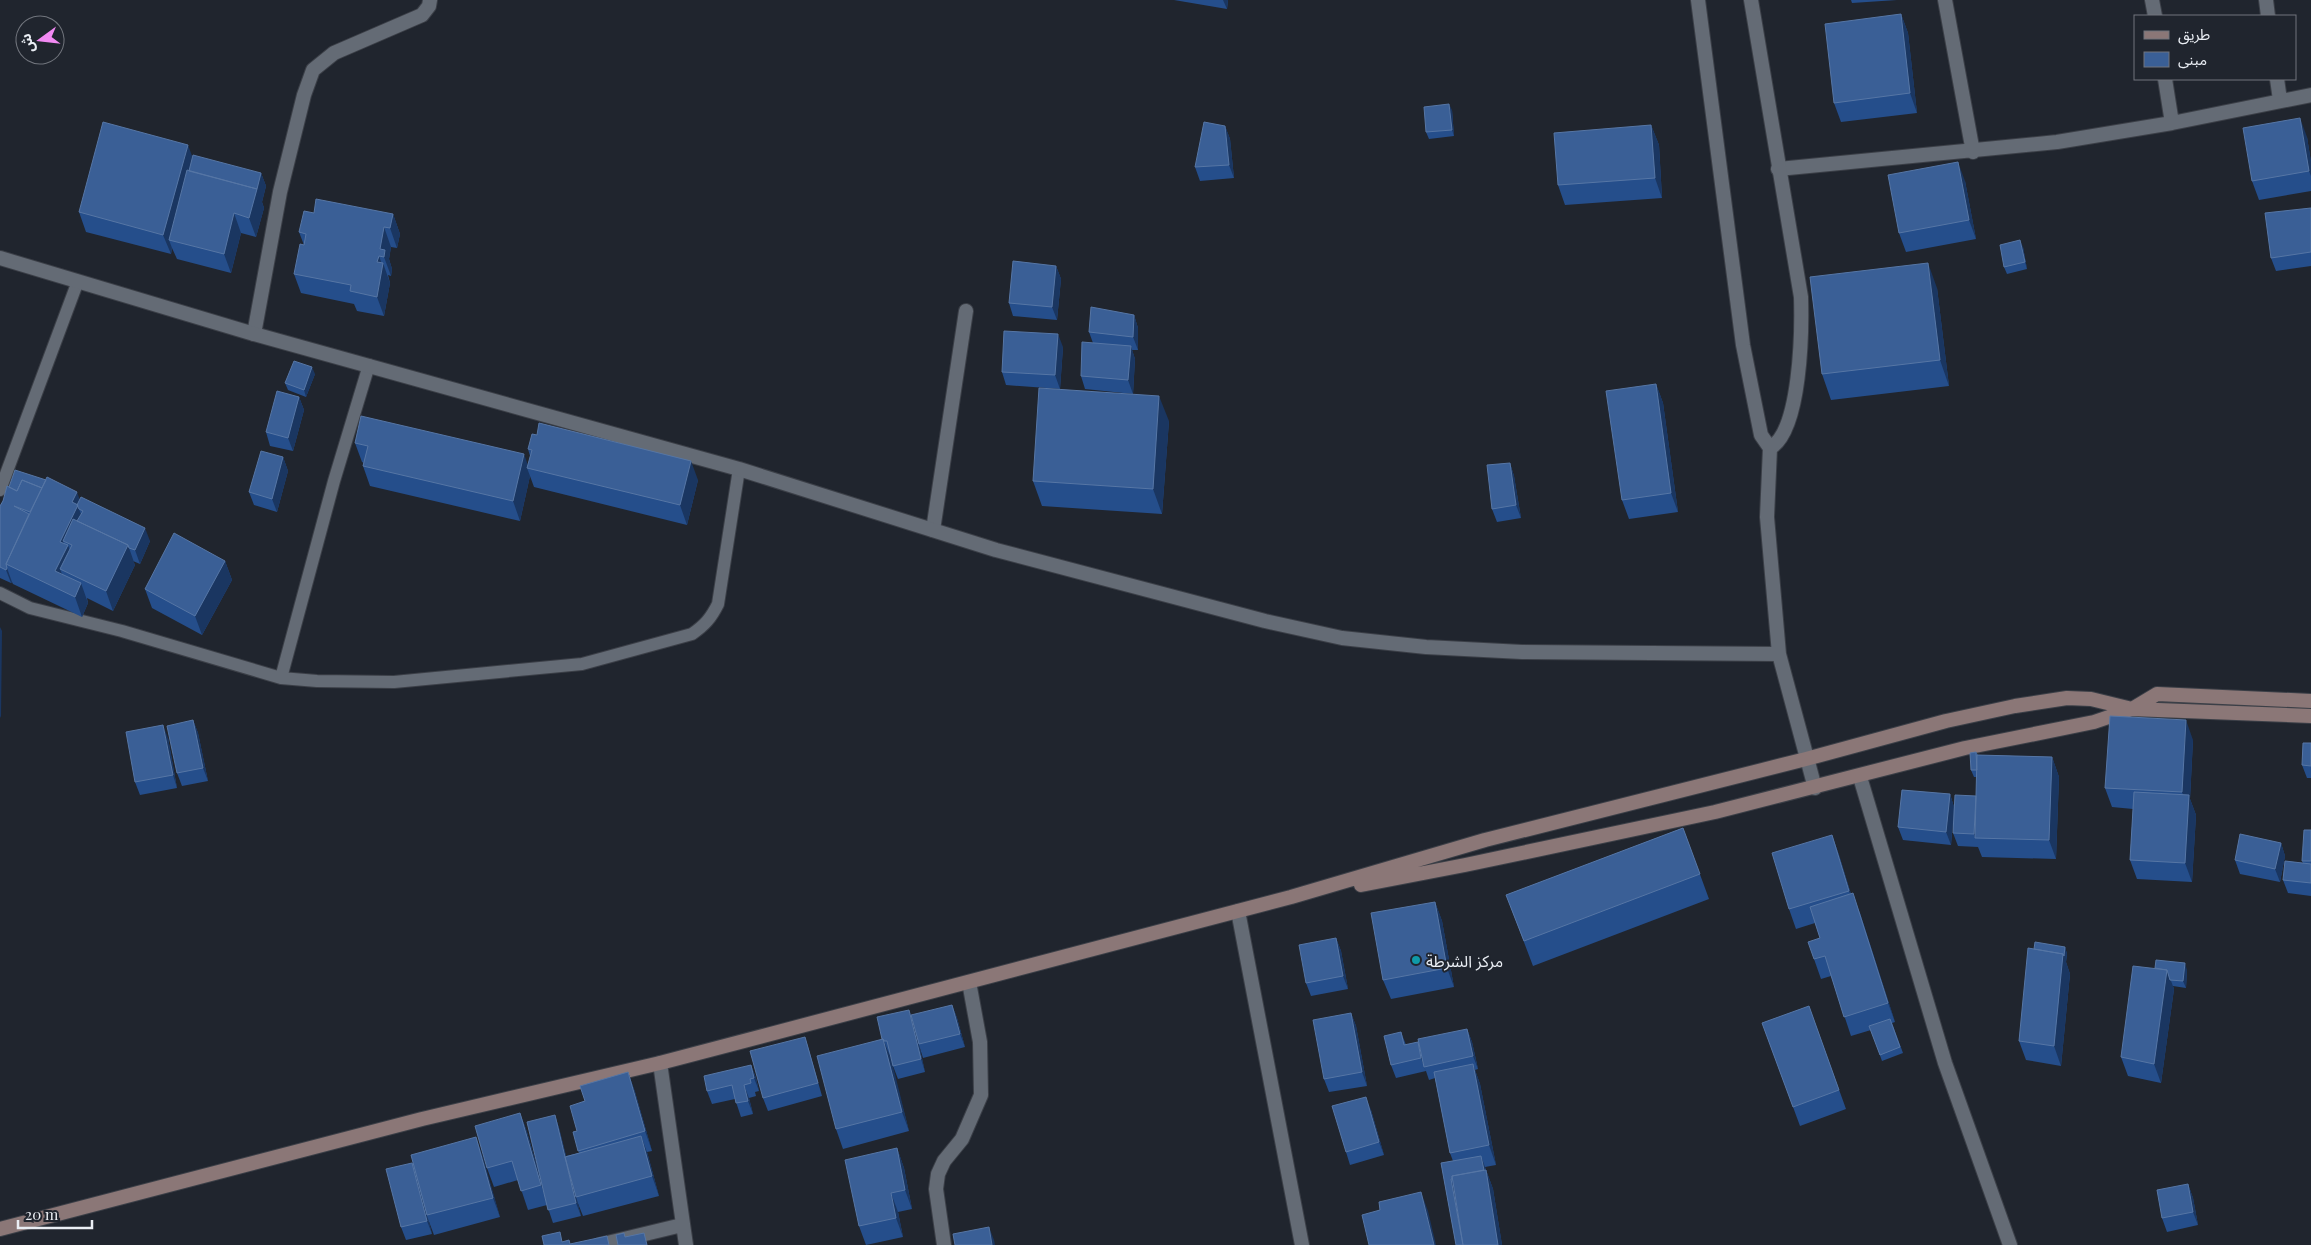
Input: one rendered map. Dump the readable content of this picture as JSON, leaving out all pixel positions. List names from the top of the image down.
{
  "places": ["مركز الشرطة"],
  "legend": ["طريق", "مبنى"],
  "scale_bar": "20 m",
  "north": "left"
}
